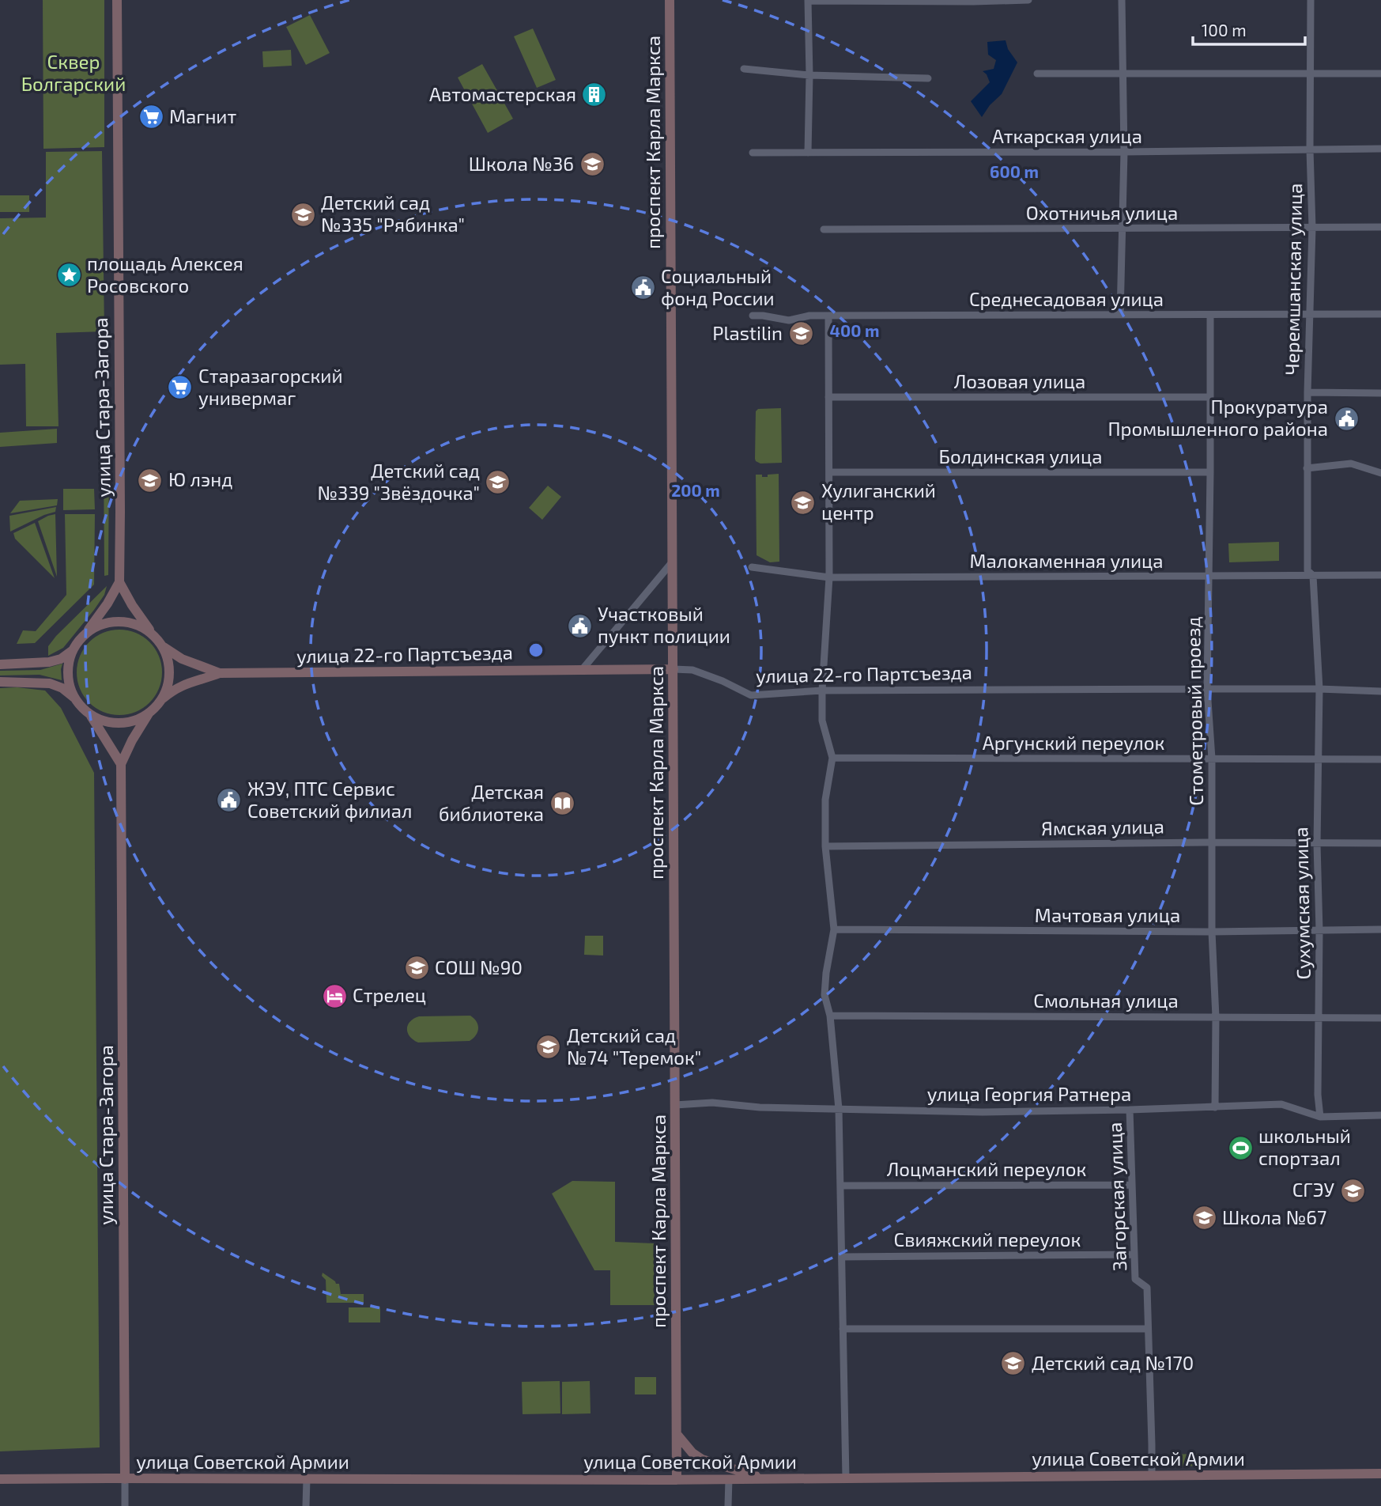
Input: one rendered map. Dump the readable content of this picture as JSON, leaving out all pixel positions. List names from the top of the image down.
{
  "streets": {
    "main road": [
      "проспект Карла Маркса",
      "улица Стара-Загора",
      "улица 22-го Партсъезда",
      "улица Советской Армии"
    ],
    "street": [
      "Аткарская улица",
      "Охотничья улица",
      "Черемшанская улица",
      "Среднесадовая улица",
      "Лозовая улица",
      "Болдинская улица",
      "Малокаменная улица",
      "Стометровый проезд",
      "Аргунский переулок",
      "Ямская улица",
      "Сухумская улица",
      "Мачтовая улица",
      "Смольная улица",
      "улица Георгия Ратнера",
      "Лоцманский переулок",
      "Загорская улица",
      "Свияжский переулок"
    ]
  },
  "crossings": [
    ["Аткарская улица", "Черемшанская улица"],
    ["проспект Карла Маркса", "улица 22-го Партсъезда"],
    ["проспект Карла Маркса", "улица Георгия Ратнера"],
    ["проспект Карла Маркса", "улица Советской Армии"],
    ["Охотничья улица", "Черемшанская улица"],
    ["Черемшанская улица", "Среднесадовая улица"],
    ["Черемшанская улица", "Малокаменная улица"],
    ["Черемшанская улица", "улица 22-го Партсъезда"],
    ["Черемшанская улица", "Сухумская улица"],
    ["Среднесадовая улица", "Стометровый проезд"],
    ["Лозовая улица", "Стометровый проезд"],
    ["улица Стара-Загора", "улица 22-го Партсъезда"],
    ["улица Стара-Загора", "улица Советской Армии"],
    ["Болдинская улица", "Стометровый проезд"],
    ["Малокаменная улица", "Стометровый проезд"],
    ["улица 22-го Партсъезда", "Стометровый проезд"],
    ["улица 22-го Партсъезда", "Сухумская улица"],
    ["Стометровый проезд", "Аргунский переулок"],
    ["Стометровый проезд", "Ямская улица"],
    ["Стометровый проезд", "Мачтовая улица"],
    ["Стометровый проезд", "Смольная улица"],
    ["Стометровый проезд", "улица Георгия Ратнера"],
    ["Аргунский переулок", "Сухумская улица"],
    ["Ямская улица", "Сухумская улица"],
    ["Сухумская улица", "Мачтовая улица"],
    ["Сухумская улица", "Смольная улица"],
    ["Сухумская улица", "улица Георгия Ратнера"],
    ["улица Георгия Ратнера", "Загорская улица"],
    ["Лоцманский переулок", "Загорская улица"],
    ["Загорская улица", "Свияжский переулок"],
    ["Загорская улица", "улица Советской Армии"]
  ],
  "parks": ["Сквер Болгарский"],
  "places": {
    "building": ["Автомастерская"],
    "supermarket": ["Магнит", "Старазагорский универмаг"],
    "school or university": [
      "Школа №36",
      "Детский сад №335 \"Рябинка\"",
      "Plastilin",
      "Ю лэнд",
      "Детский сад №339 \"Звёздочка\"",
      "Хулиганский центр",
      "СОШ №90",
      "Детский сад №74 \"Теремок\"",
      "СГЭУ",
      "Школа №67",
      "Детский сад №170"
    ],
    "place": ["площадь Алексея Росовского"],
    "public building": [
      "Социальный фонд России",
      "Прокуратура Промышленного района",
      "Участковый пункт полиции",
      "ЖЭУ, ПТС Сервис Советский филиал"
    ],
    "library": ["Детская библиотека"],
    "hotel": ["Стрелец"],
    "sports": ["школьный спортзал"]
  },
  "scale_bar": "100 m",
  "rings": ["600 m", "400 m", "200 m"]
}
